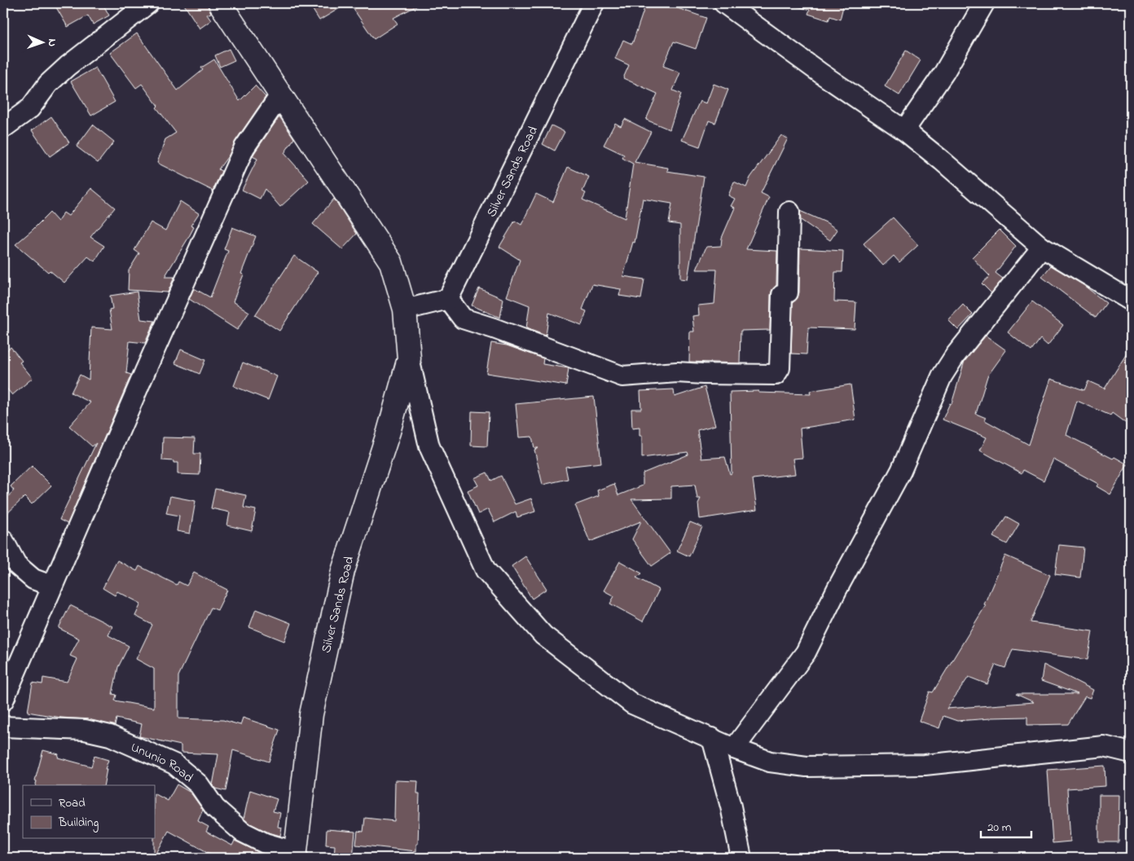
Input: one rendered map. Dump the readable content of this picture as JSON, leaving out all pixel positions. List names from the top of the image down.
{
  "streets": {
    "street": ["Silver Sands Road", "Ununio Road"]
  },
  "crossings": [
    ["Silver Sands Road", "Ununio Road"]
  ],
  "legend": ["Road", "Building"],
  "scale_bar": "20 m",
  "north": "right"
}
